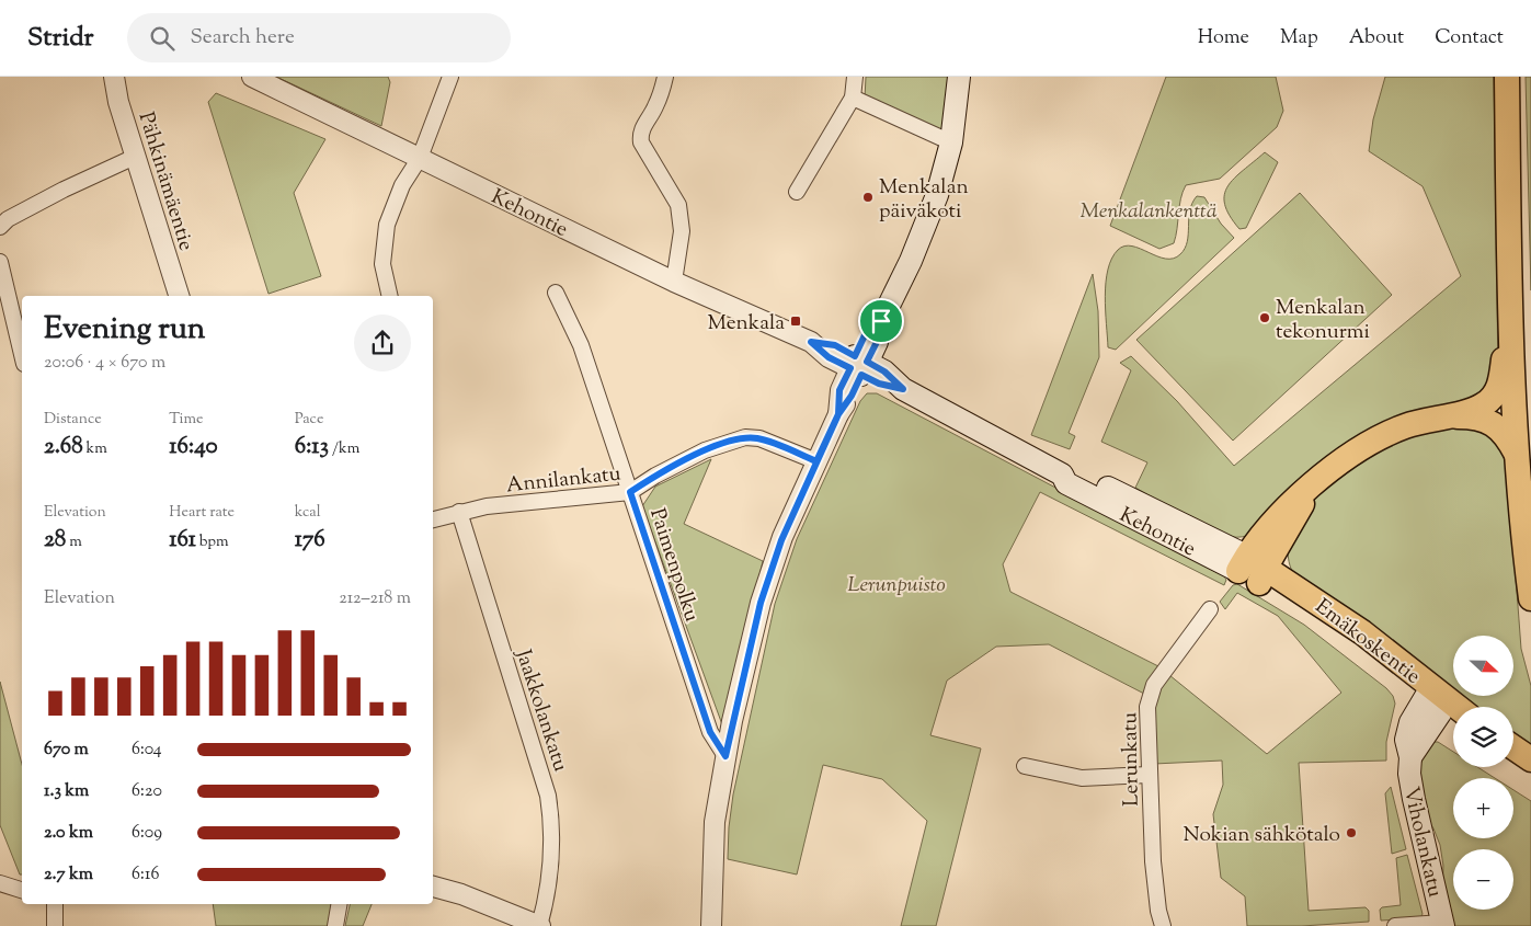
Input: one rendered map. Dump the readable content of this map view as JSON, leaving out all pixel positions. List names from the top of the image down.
{
  "streets": {
    "main road": ["Kehontie", "Emäkoskentie", "Viholankatu"],
    "street": [
      "Pähkinämäentie",
      "Annilankatu",
      "Paimenpolku",
      "Jaakkolankatu",
      "Lerunkatu"
    ]
  },
  "crossings": [
    ["Kehontie", "Emäkoskentie"],
    ["Annilankatu", "Paimenpolku"],
    ["Annilankatu", "Jaakkolankatu"],
    ["Emäkoskentie", "Viholankatu"]
  ],
  "parks": ["Menkalankenttä", "Lerunpuisto"],
  "places": {
    "other": ["Menkalan päiväkoti", "Menkalan tekonurmi", "Nokian sähkötalo"],
    "transit": ["Menkala"]
  },
  "north": "right",
  "page": {
    "header": "Stridr",
    "search": "Search here",
    "nav": [
      "Home",
      "Map",
      "About",
      "Contact"
    ],
    "heading": ["Evening run", "20:06 · 4 × 670 m"],
    "stats": [
      ["Distance", "2.68 km"],
      ["Time", "16:40"],
      ["Pace", "6:13 /km"],
      ["Elevation", "28 m"],
      ["Heart rate", "161 bpm"],
      ["kcal", "176"]
    ],
    "chart": ["Elevation", "212–218 m"],
    "map_buttons": ["+", "−"],
    "list": [
      {
        "name": "670 m",
        "note": "6:04"
      },
      {
        "name": "1.3 km",
        "note": "6:20"
      },
      {
        "name": "2.0 km",
        "note": "6:09"
      },
      {
        "name": "2.7 km",
        "note": "6:16"
      }
    ]
  }
}
